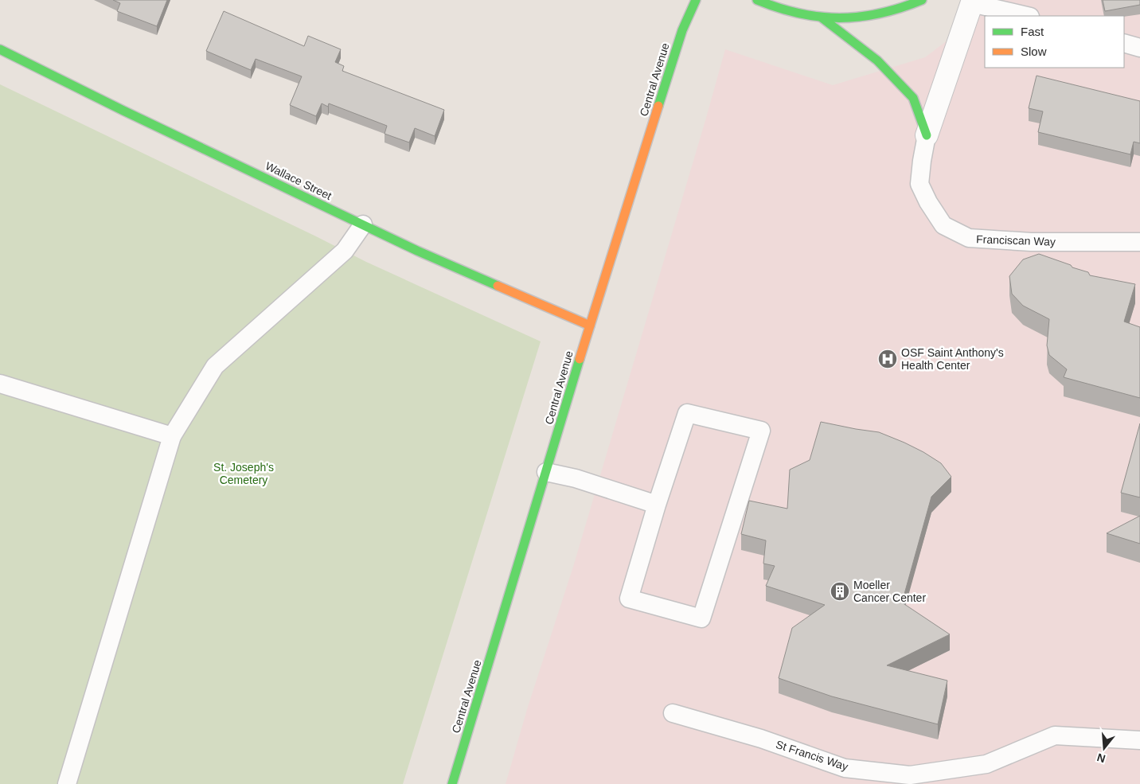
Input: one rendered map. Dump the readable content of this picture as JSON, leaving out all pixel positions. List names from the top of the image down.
{
  "streets": {
    "street": ["Central Avenue", "Wallace Street", "Franciscan Way"],
    "lane": ["St Francis Way"]
  },
  "crossings": [
    ["Central Avenue", "Wallace Street"]
  ],
  "parks": ["St. Joseph's Cemetery"],
  "places": {
    "hospital": ["OSF Saint Anthony's Health Center"],
    "building": ["Moeller Cancer Center"]
  },
  "legend": ["Fast", "Slow"],
  "north": "bottom"
}
